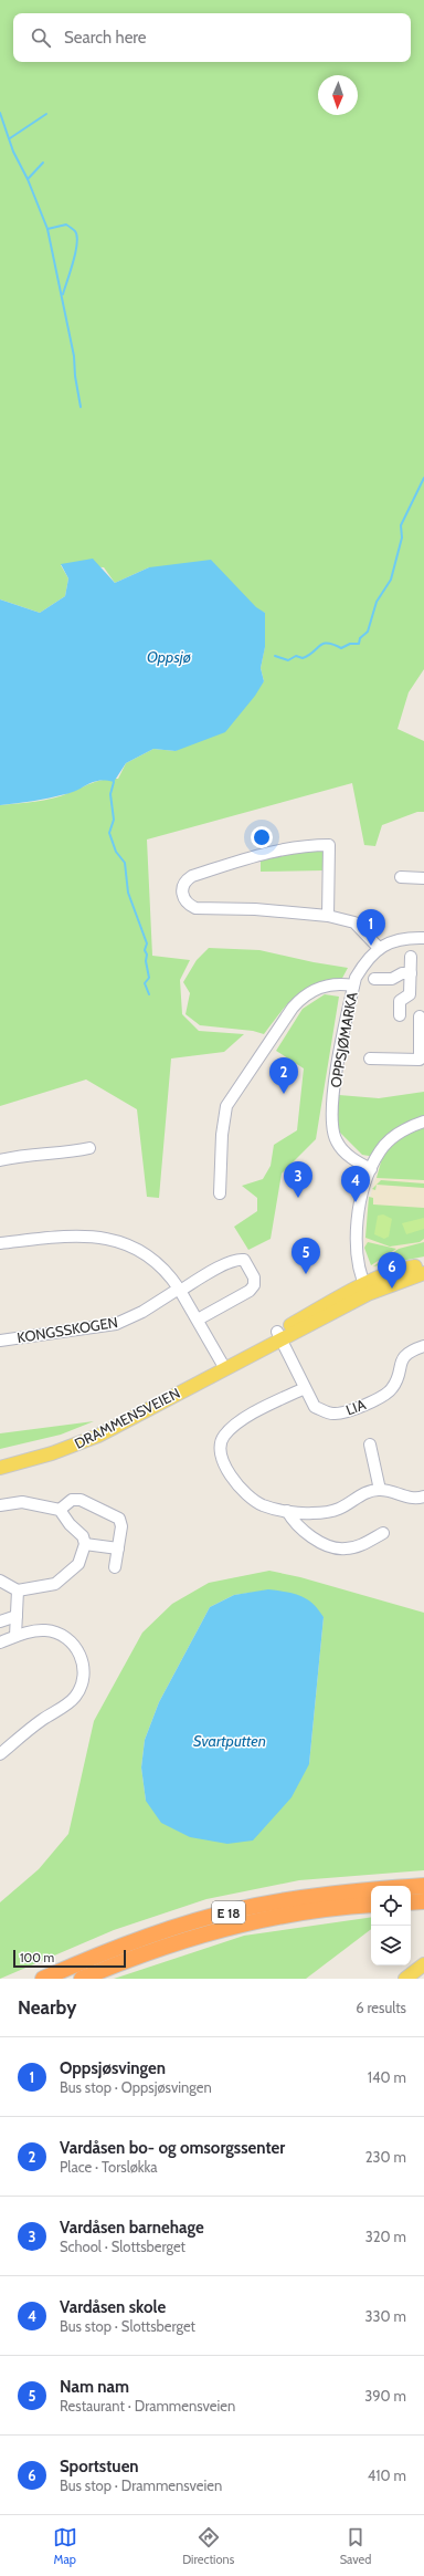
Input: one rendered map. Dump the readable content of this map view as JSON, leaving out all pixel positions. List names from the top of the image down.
{
  "streets": {
    "highway": ["E 18"],
    "main road": ["DRAMMENSVEIEN"],
    "street": ["OPPSJØMARKA", "KONGSSKOGEN", "LIA"]
  },
  "crossings": [
    ["LIA", "DRAMMENSVEIEN"]
  ],
  "water": ["Oppsjø", "Svartputten"],
  "scale_bar": "100 m",
  "north": "bottom",
  "page": {
    "search": "Search here",
    "pins": [
      "1",
      "2",
      "3",
      "4",
      "5",
      "6"
    ],
    "scale": "100 m",
    "heading": ["Nearby", "6 results"],
    "list": [
      {
        "mark": "1",
        "name": "Oppsjøsvingen",
        "note": "Bus stop · Oppsjøsvingen",
        "value": "140 m"
      },
      {
        "mark": "2",
        "name": "Vardåsen bo- og omsorgssenter",
        "note": "Place · Torsløkka",
        "value": "230 m"
      },
      {
        "mark": "3",
        "name": "Vardåsen barnehage",
        "note": "School · Slottsberget",
        "value": "320 m"
      },
      {
        "mark": "4",
        "name": "Vardåsen skole",
        "note": "Bus stop · Slottsberget",
        "value": "330 m"
      },
      {
        "mark": "5",
        "name": "Nam nam",
        "note": "Restaurant · Drammensveien",
        "value": "390 m"
      },
      {
        "mark": "6",
        "name": "Sportstuen",
        "note": "Bus stop · Drammensveien",
        "value": "410 m"
      }
    ],
    "nav": ["Map", "Directions", "Saved"]
  }
}
